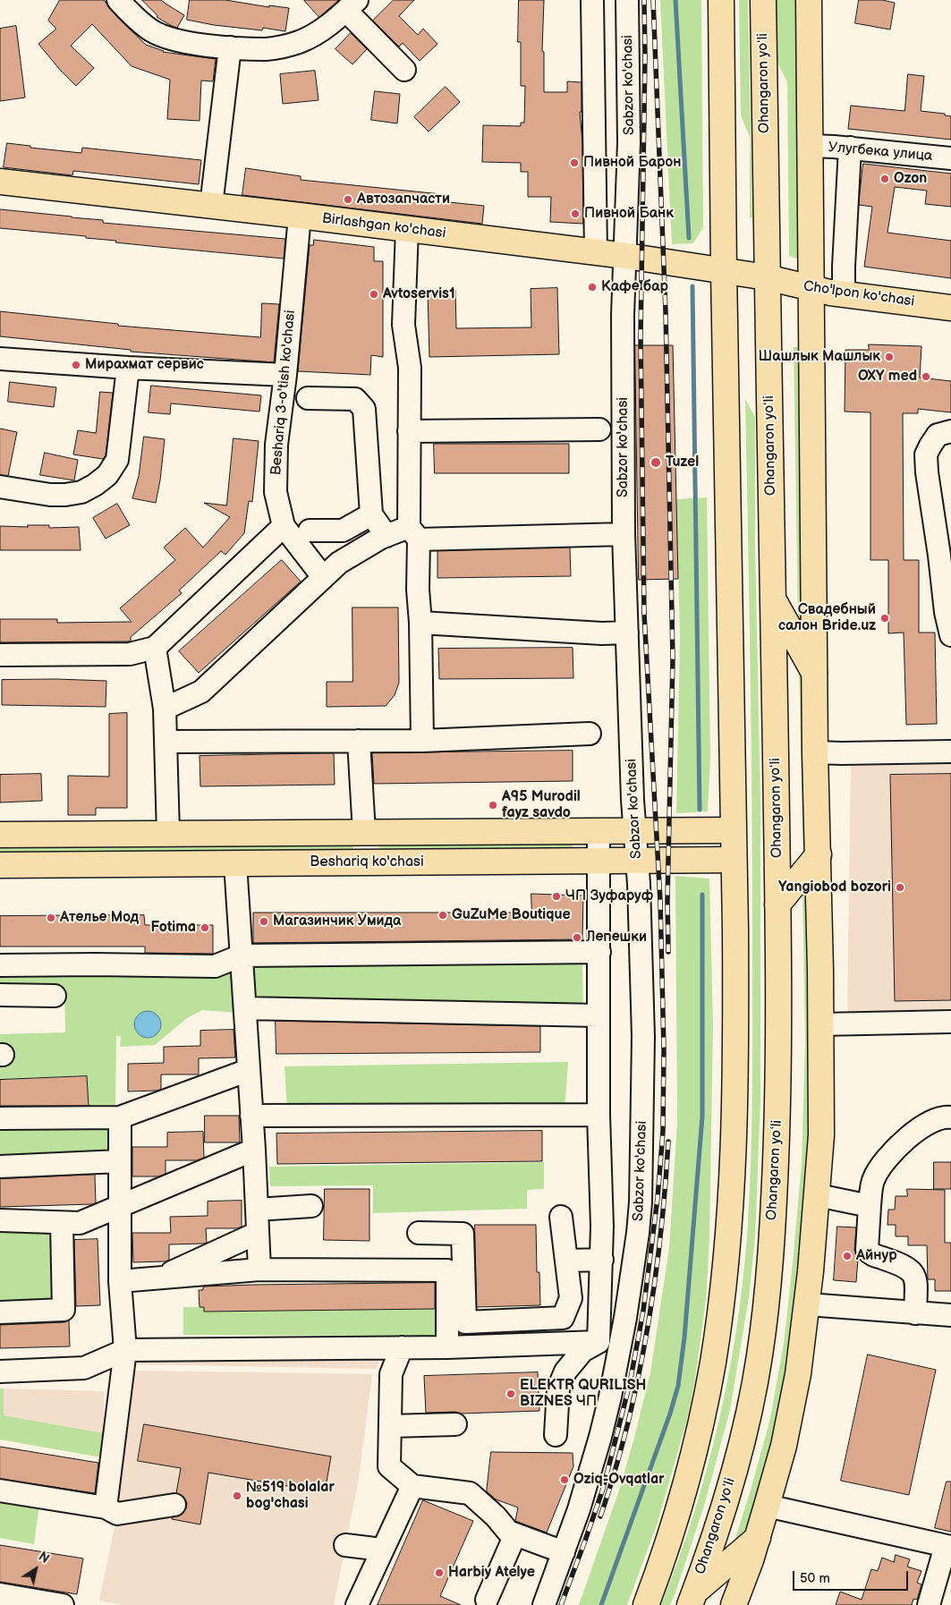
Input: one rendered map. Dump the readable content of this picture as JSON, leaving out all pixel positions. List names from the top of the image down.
{
  "streets": {
    "main road": [
      "Ohangaron yoʻli",
      "Birlashgan ko'chasi",
      "Cho'lpon ko'chasi",
      "Beshariq ko'chasi"
    ],
    "street": ["Sabzor ko'chasi", "Улугбека улица", "Beshariq 3-o'tish ko'chasi"]
  },
  "crossings": [
    ["Ohangaron yoʻli", "Birlashgan ko'chasi"],
    ["Ohangaron yoʻli", "Cho'lpon ko'chasi"],
    ["Sabzor ko'chasi", "Birlashgan ko'chasi"],
    ["Sabzor ko'chasi", "Beshariq ko'chasi"],
    ["Birlashgan ko'chasi", "Cho'lpon ko'chasi"],
    ["Birlashgan ko'chasi", "Beshariq 3-o'tish ko'chasi"]
  ],
  "places": [
    "Пивной Барон",
    "Ozon",
    "Автозапчасти",
    "Пивной Банк",
    "Кафе бар",
    "Avtoservis1",
    "Шашлык Машлык",
    "Мирахмат сервис",
    "OXY med",
    "Tuzel",
    "Свадебный салон Bride.uz",
    "A95 Murodil fayz savdo",
    "Yangiobod bozori",
    "ЧП Зуфаруф",
    "GuZuMe Boutique",
    "Ателье Мод",
    "Магазинчик Умида",
    "Fotima",
    "Лепешки",
    "Айнур",
    "ELEKTR QURILISH BIZNES ЧП",
    "Oziq-Ovqatlar",
    "№519 bolalar bog'chasi",
    "Harbiy Atelye"
  ],
  "scale_bar": "50 m",
  "north": "top right"
}
